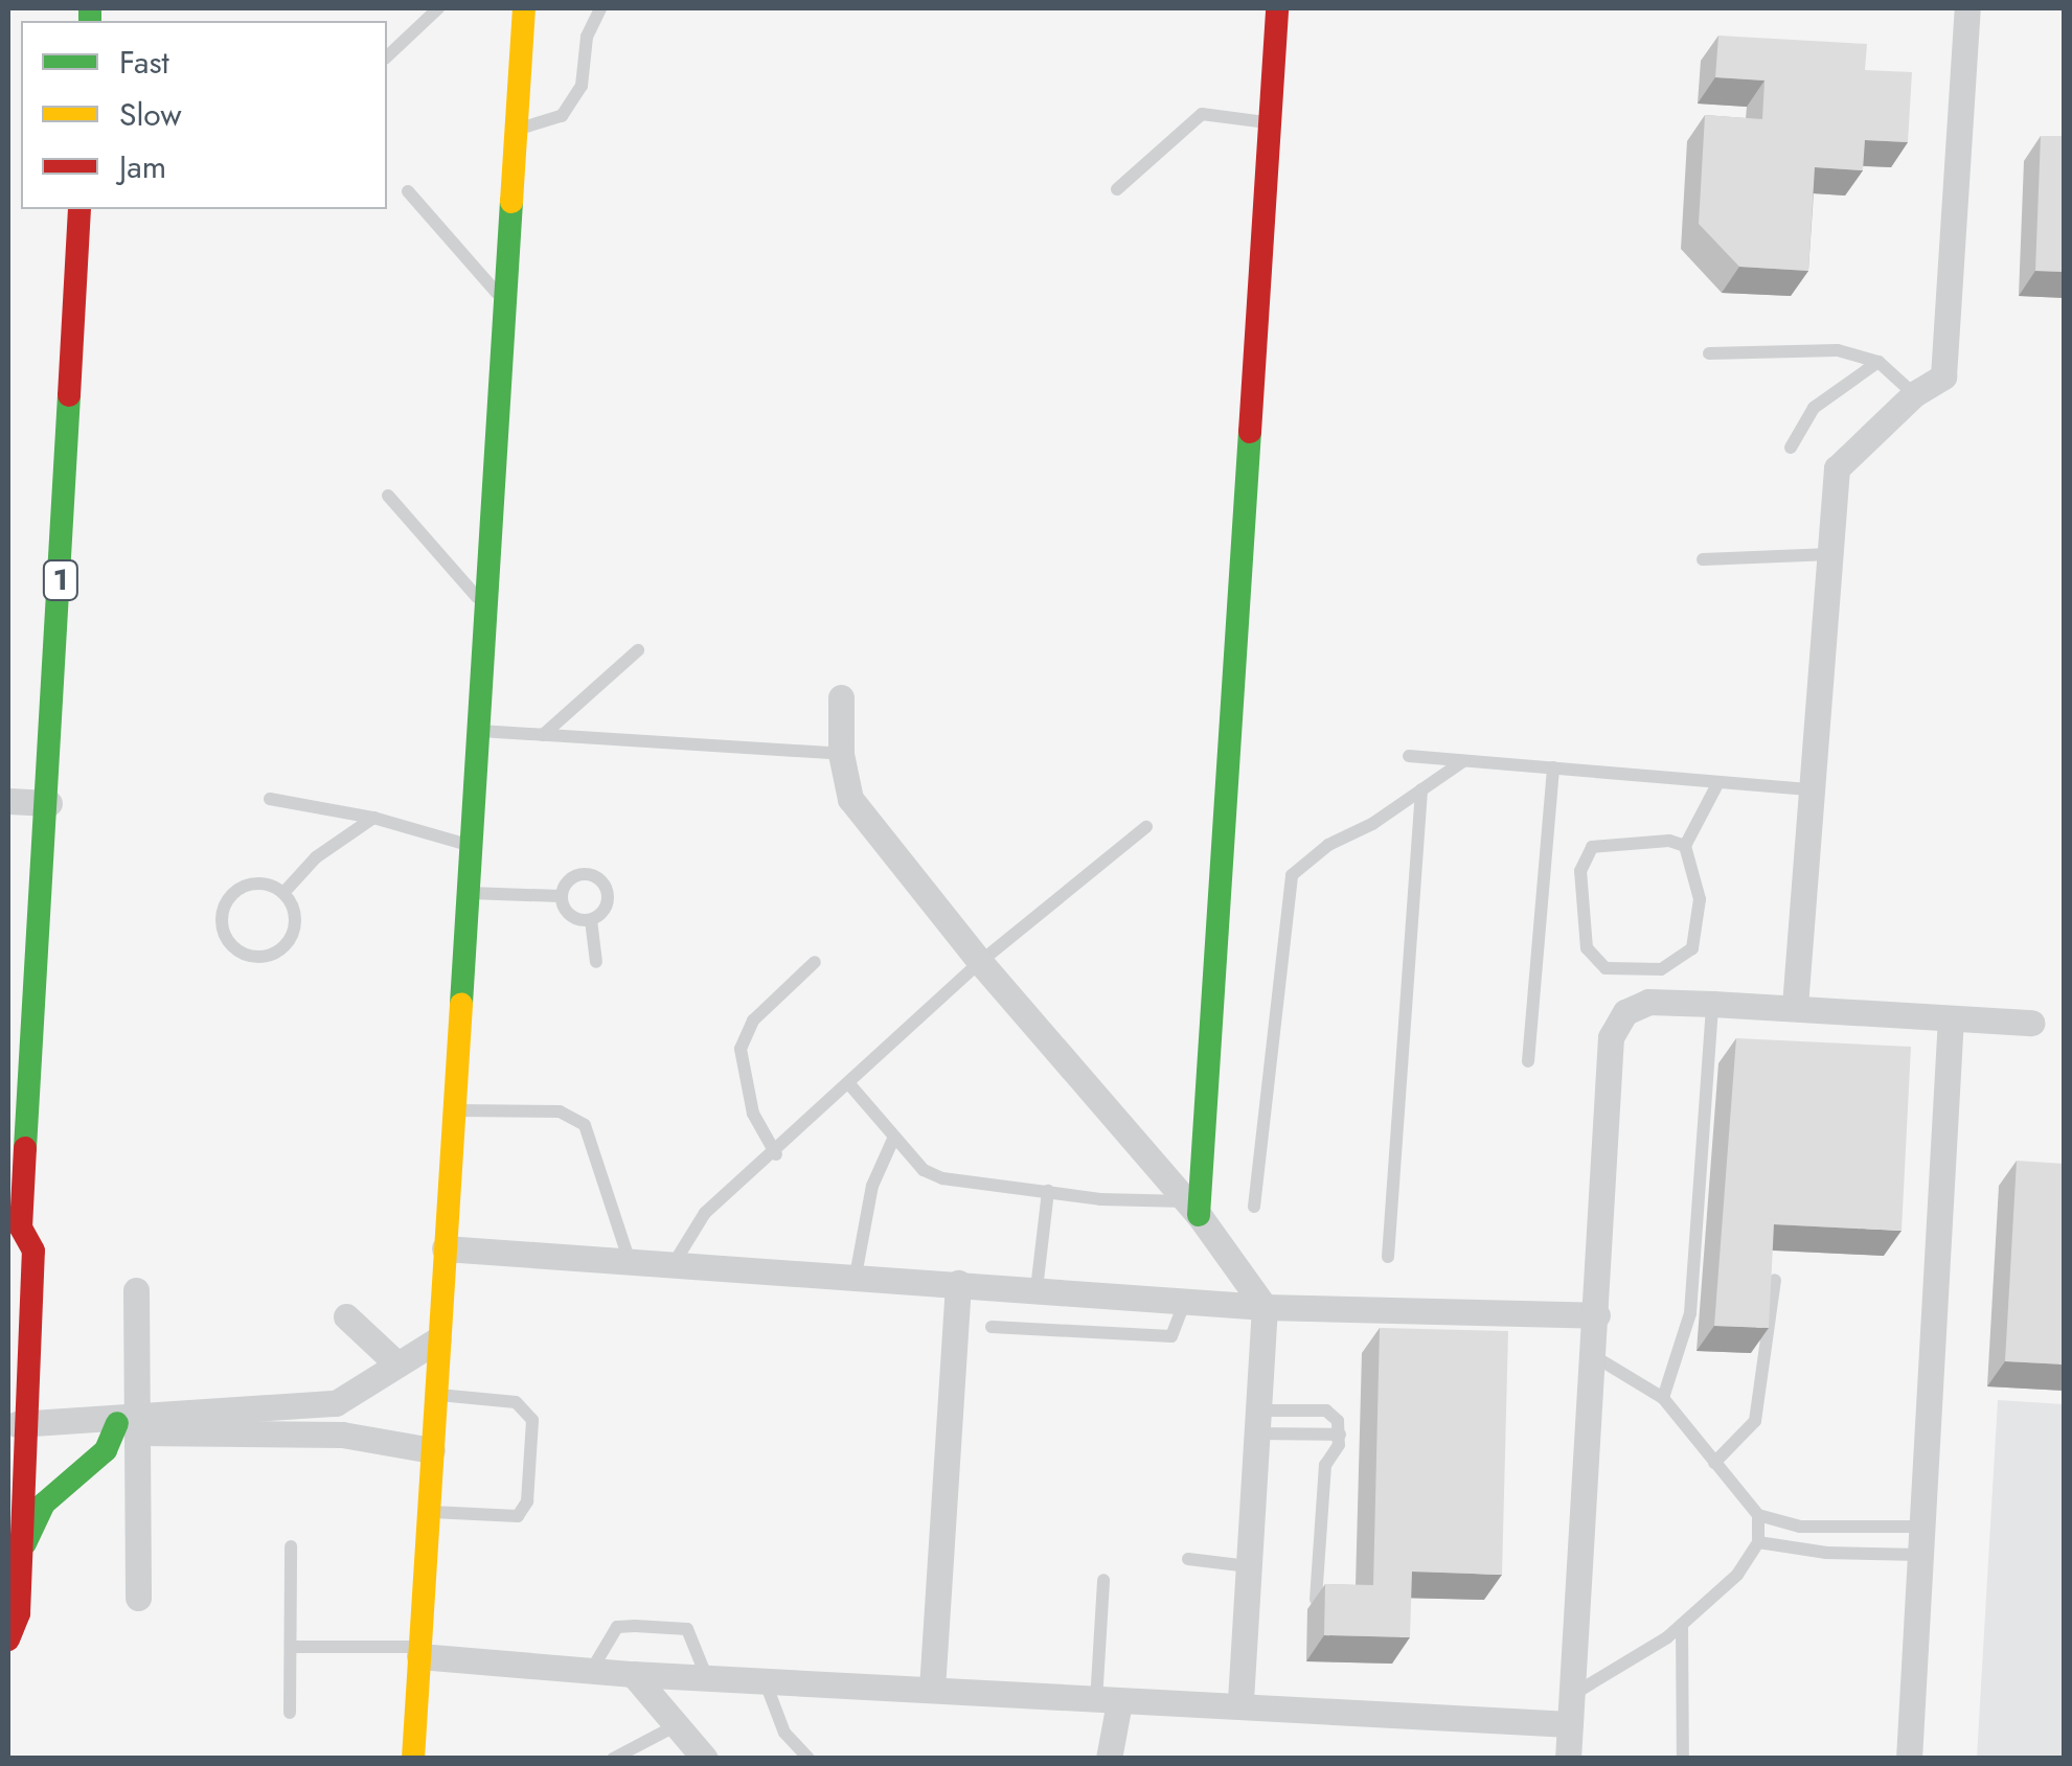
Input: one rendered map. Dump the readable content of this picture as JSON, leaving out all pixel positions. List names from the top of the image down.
{
  "streets": {
    "street": ["1"]
  },
  "legend": ["Fast", "Slow", "Jam"]
}
